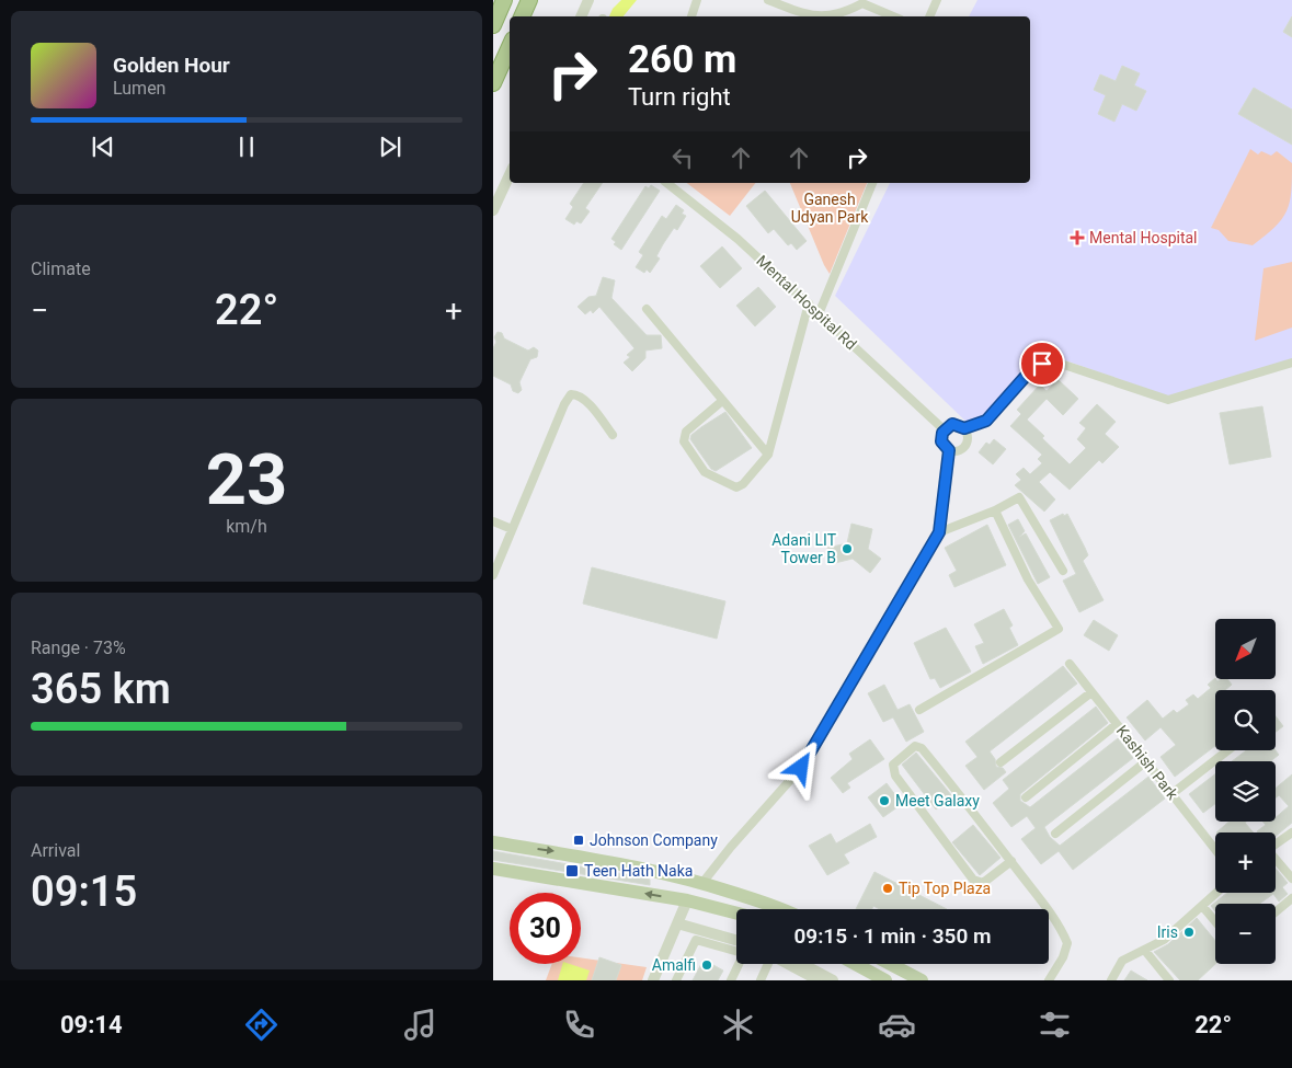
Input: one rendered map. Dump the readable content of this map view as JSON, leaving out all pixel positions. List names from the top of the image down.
{
  "streets": {
    "street": ["Mental Hospital Rd", "Kashish Park"]
  },
  "parks": ["Ganesh Udyan Park"],
  "places": {
    "health": ["Mental Hospital"],
    "other": [
      "Adani LIT Tower B",
      "Meet Galaxy",
      "Tip Top Plaza",
      "Iris",
      "Amalfi"
    ],
    "transit": ["Johnson Company", "Teen Hath Naka"]
  },
  "north": "bottom left",
  "page": {
    "turn": ["260 m", "Turn right"],
    "song": ["Golden Hour", "Lumen"],
    "tile": [
      "Climate",
      ["23", "km/h"],
      ["Range · 73%", "365 km"],
      ["Arrival", "09:15"]
    ],
    "heat": ["−", "22°", "+"],
    "map_buttons": ["+", "−"],
    "limit": "30",
    "trip": "09:15 · 1 min · 350 m",
    "tabs": ["09:14", "22°"]
  }
}
